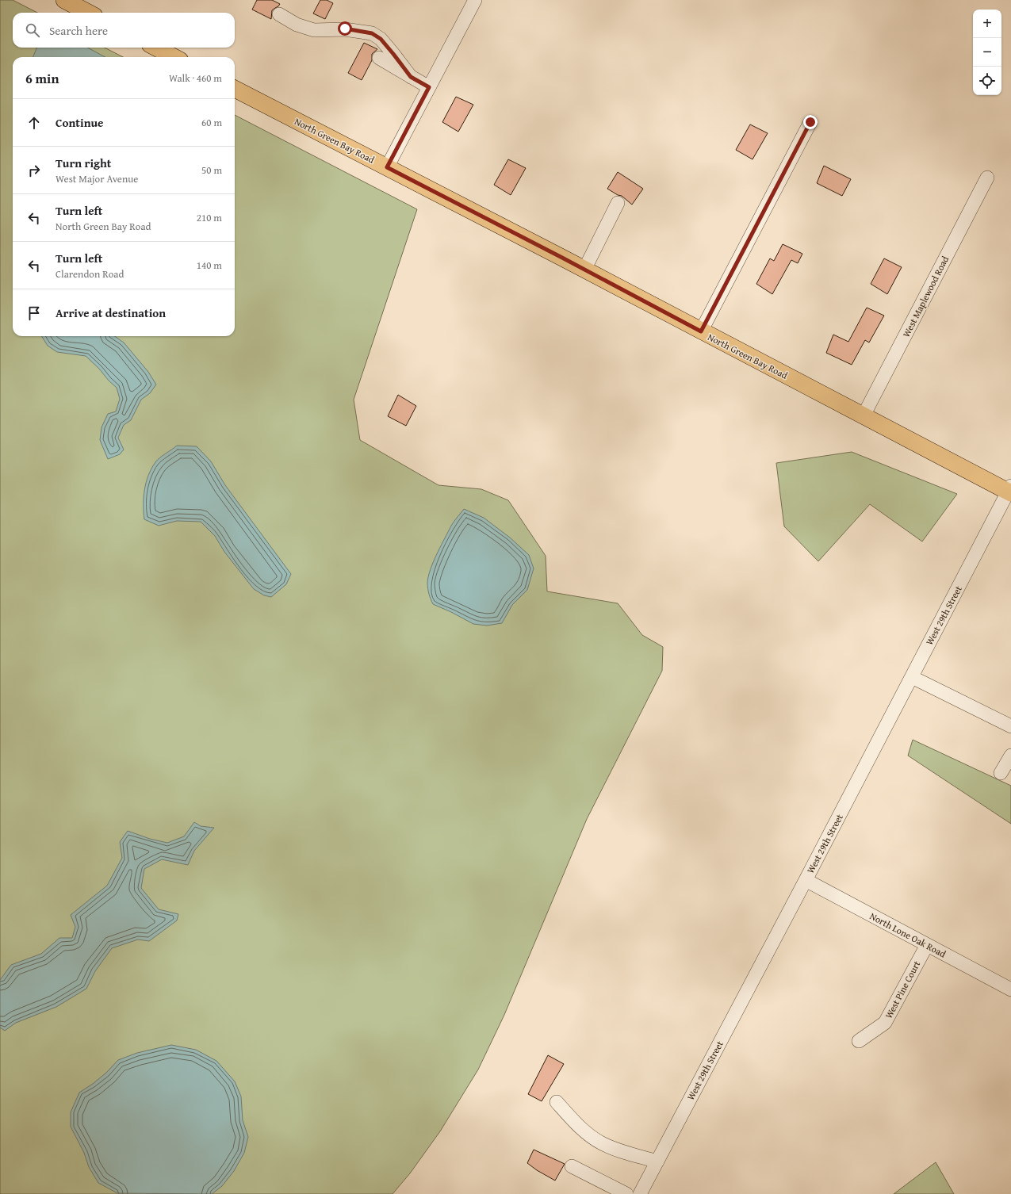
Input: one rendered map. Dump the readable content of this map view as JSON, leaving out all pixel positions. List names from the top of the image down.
{
  "streets": {
    "main road": ["North Green Bay Road"],
    "street": [
      "West Maplewood Road",
      "West 29th Street",
      "North Lone Oak Road",
      "West Pine Court"
    ]
  },
  "crossings": [
    ["North Green Bay Road", "West Maplewood Road"],
    ["North Green Bay Road", "West 29th Street"],
    ["West 29th Street", "North Lone Oak Road"],
    ["North Lone Oak Road", "West Pine Court"]
  ],
  "page": {
    "map_buttons": ["+", "−"],
    "search": "Search here",
    "heading": ["6 min", "Walk · 460 m"],
    "list": [
      ["Continue", "60 m"],
      ["Turn right", "West Major Avenue", "50 m"],
      ["Turn left", "North Green Bay Road", "210 m"],
      ["Turn left", "Clarendon Road", "140 m"],
      "Arrive at destination"
    ]
  }
}
